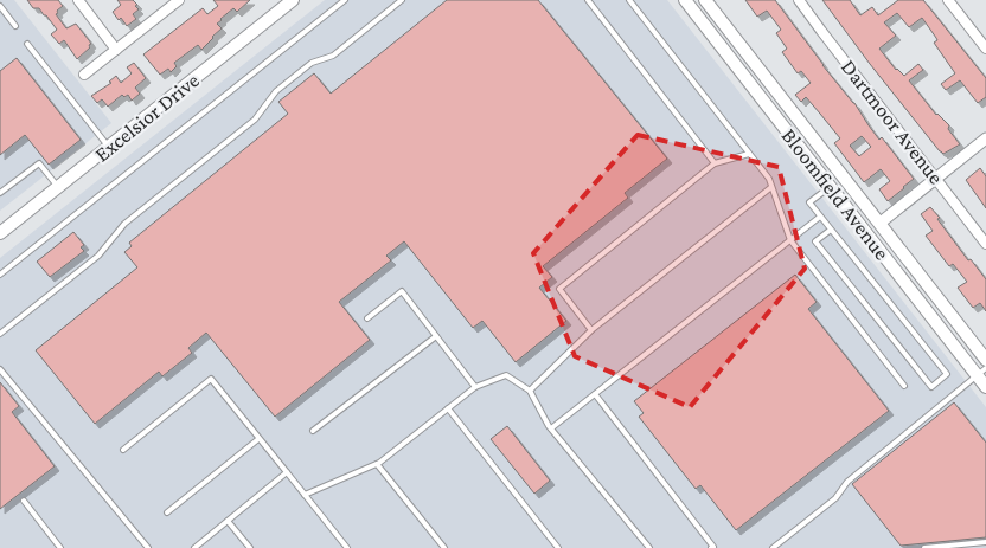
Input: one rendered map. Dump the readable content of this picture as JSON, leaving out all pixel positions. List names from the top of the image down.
{
  "streets": {
    "main road": ["Excelsior Drive", "Bloomfield Avenue"],
    "street": ["Dartmoor Avenue"]
  }
}
